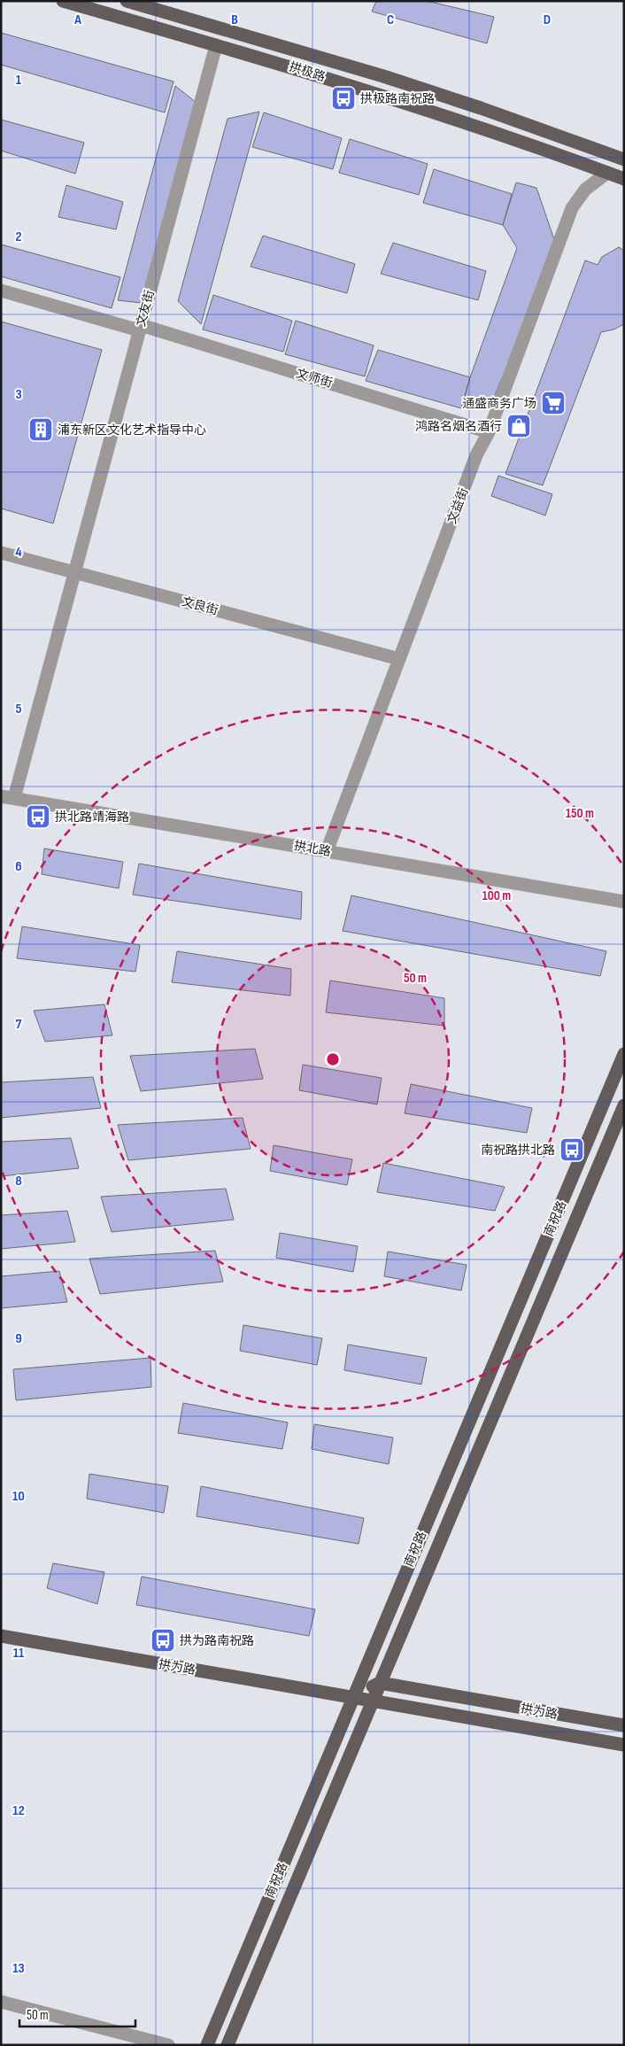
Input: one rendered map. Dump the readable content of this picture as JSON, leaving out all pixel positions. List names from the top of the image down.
{
  "streets": {
    "main road": ["拱极路", "南祝路", "拱为路"],
    "street": [
      "文友街",
      "文师街",
      "文益街",
      "文良街",
      "拱北路"
    ]
  },
  "crossings": [
    ["拱极路", "文友街"],
    ["拱极路", "文益街"],
    ["文友街", "文师街"],
    ["文友街", "文良街"],
    ["文友街", "拱北路"],
    ["文师街", "文益街"],
    ["文益街", "文良街"],
    ["文益街", "拱北路"],
    ["南祝路", "拱为路"]
  ],
  "places": {
    "bus stop": [
      "拱极路南祝路",
      "拱北路靖海路",
      "南祝路拱北路",
      "拱为路南祝路"
    ],
    "supermarket": ["通盛商务广场"],
    "shop": ["鸿路名烟名酒行"],
    "building": ["浦东新区文化艺术指导中心"]
  },
  "scale_bar": "50 m",
  "grid": {
    "columns": [
      "A",
      "B",
      "C",
      "D"
    ],
    "rows": [
      "1",
      "2",
      "3",
      "4",
      "5",
      "6",
      "7",
      "8",
      "9",
      "10",
      "11",
      "12",
      "13"
    ]
  },
  "rings": ["150 m", "100 m", "50 m"]
}
